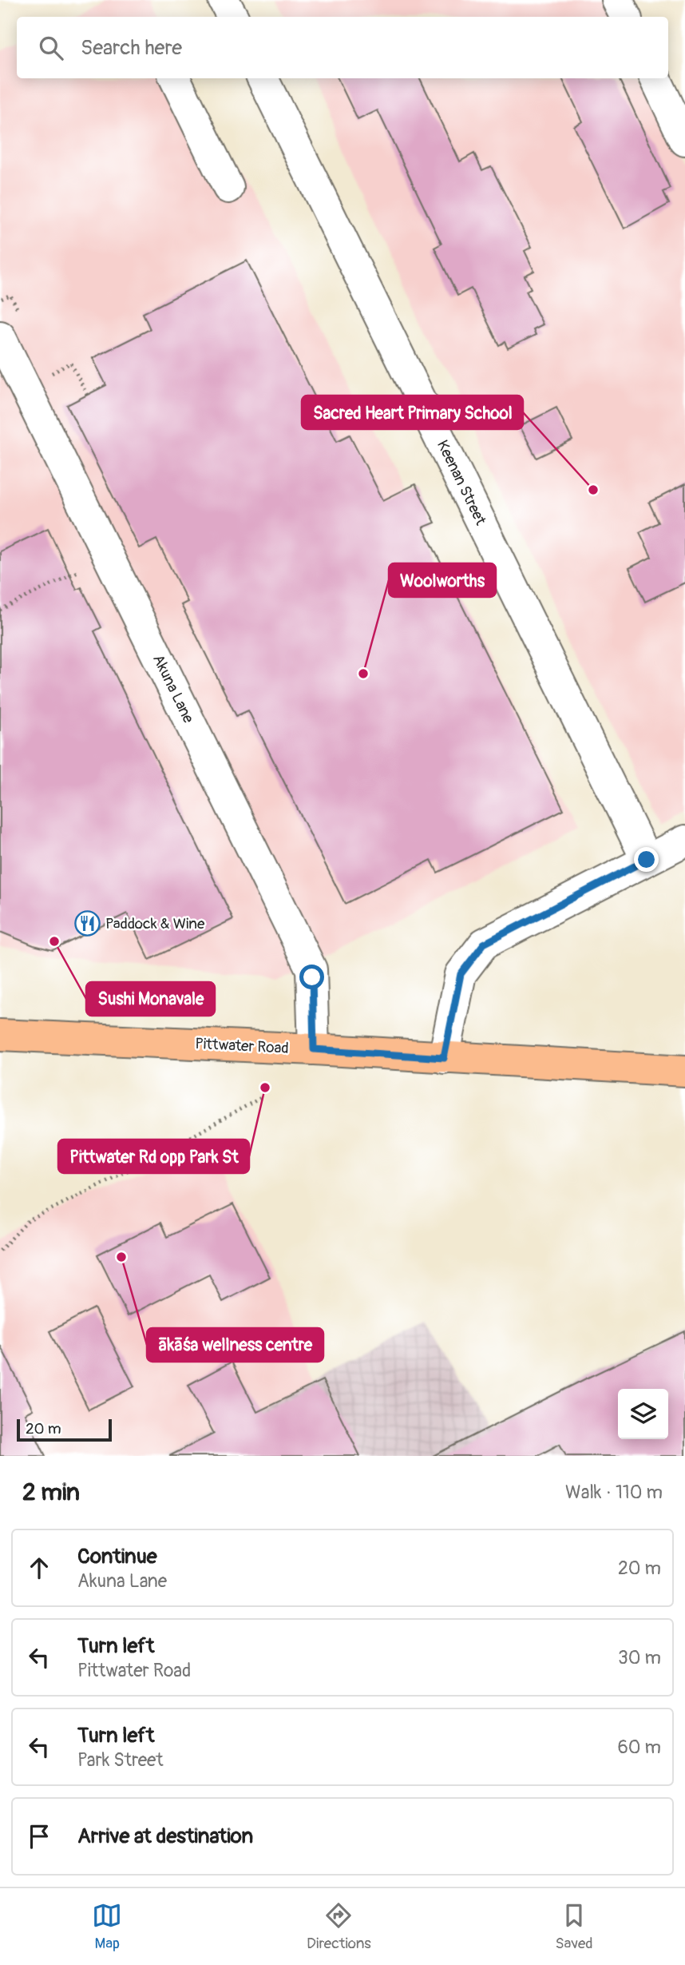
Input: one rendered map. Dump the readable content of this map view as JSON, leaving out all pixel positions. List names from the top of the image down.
{
  "streets": {
    "main road": ["Pittwater Road"],
    "street": ["Keenan Street", "Akuna Lane"]
  },
  "crossings": [
    ["Akuna Lane", "Pittwater Road"]
  ],
  "places": {
    "other": [
      "Sacred Heart Primary School",
      "Woolworths",
      "Sushi Monavale",
      "Pittwater Rd opp Park St",
      "ākāśa wellness centre"
    ],
    "restaurant": ["Paddock & Wine"]
  },
  "scale_bar": "20 m",
  "page": {
    "search": "Search here",
    "scale": "20 m",
    "heading": ["2 min", "Walk · 110 m"],
    "list": [
      ["Continue", "Akuna Lane", "20 m"],
      ["Turn left", "Pittwater Road", "30 m"],
      ["Turn left", "Park Street", "60 m"],
      "Arrive at destination"
    ],
    "nav": ["Map", "Directions", "Saved"]
  }
}
